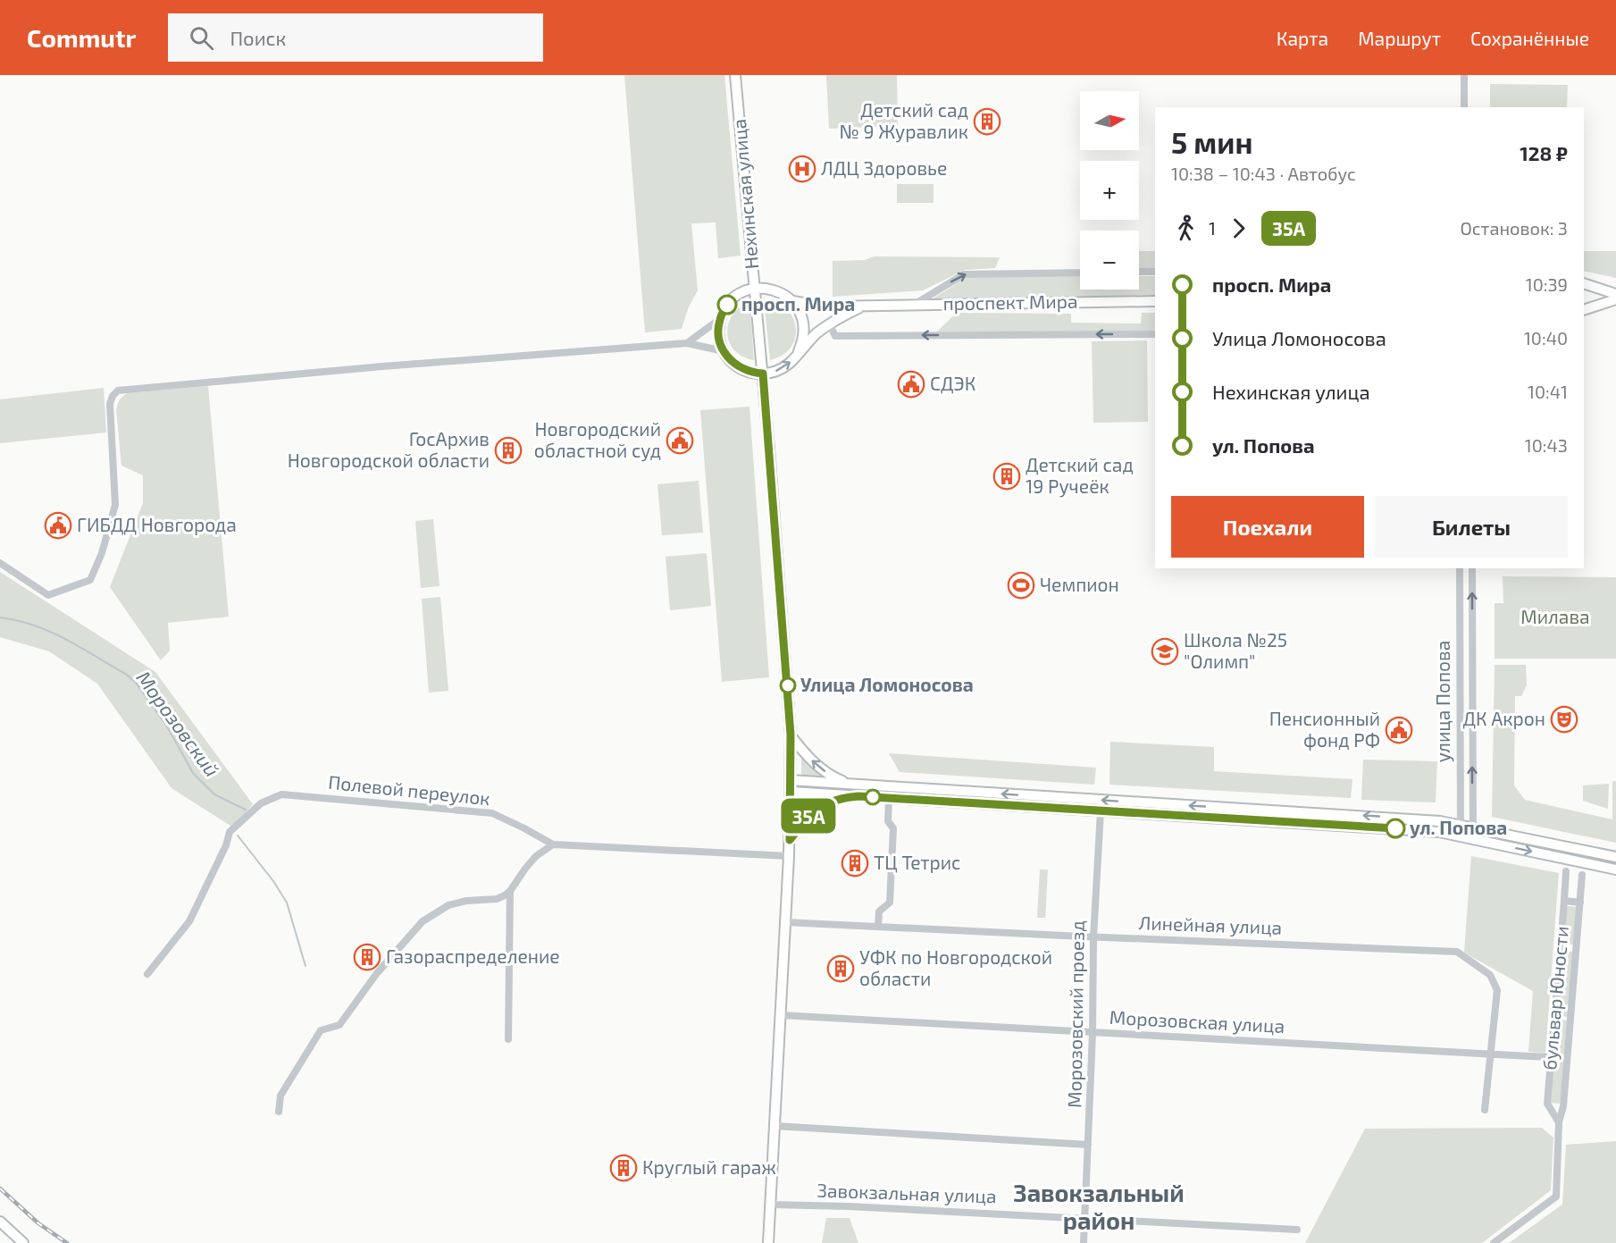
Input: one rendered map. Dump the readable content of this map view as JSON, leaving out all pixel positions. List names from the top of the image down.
{
  "streets": {
    "main road": ["Нехинская улица", "проспект Мира"],
    "street": [
      "улица Попова",
      "Полевой переулок",
      "Линейная улица",
      "бульвар Юности",
      "Морозовский проезд",
      "Морозовская улица",
      "Завокзальная улица"
    ]
  },
  "crossings": [
    ["Нехинская улица", "проспект Мира"],
    ["Нехинская улица", "Полевой переулок"],
    ["Нехинская улица", "Линейная улица"],
    ["Нехинская улица", "Морозовская улица"],
    ["Нехинская улица", "Завокзальная улица"],
    ["Линейная улица", "Морозовский проезд"],
    ["Линейная улица", "Морозовская улица"],
    ["Морозовский проезд", "Морозовская улица"],
    ["Морозовский проезд", "Завокзальная улица"]
  ],
  "districts": ["Завокзальный район"],
  "water": ["Морозовский"],
  "parks": ["Милава"],
  "places": {
    "building": [
      "Детский сад № 9 Журавлик",
      "ГосАрхив Новгородской области",
      "Детский сад 19 Ручеёк",
      "ТЦ Тетрис",
      "Газораспределение",
      "УФК по Новгородской области",
      "Круглый гараж"
    ],
    "hospital": ["ЛДЦ Здоровье"],
    "other": ["просп. Мира", "Улица Ломоносова", "ул. Попова"],
    "public building": [
      "СДЭК",
      "Новгородский областной суд",
      "ГИБДД Новгорода",
      "Пенсионный фонд РФ"
    ],
    "sports": ["Чемпион"],
    "school or university": ["Школа №25 \"Олимп\""],
    "theatre": ["ДК Акрон"]
  },
  "lines": ["bus line 35А"],
  "north": "right",
  "page": {
    "header": "Commutr",
    "search": "Поиск",
    "nav": ["Карта", "Маршрут", "Сохранённые"],
    "on_map": "35А",
    "map_buttons": ["+", "−"],
    "heading": ["5 мин", "10:38 – 10:43 · Автобус", "128 ₽"],
    "legs": ["1", "35А", "Остановок: 3"],
    "list": [
      {
        "name": "просп. Мира",
        "value": "10:39"
      },
      {
        "name": "Улица Ломоносова",
        "value": "10:40"
      },
      {
        "name": "Нехинская улица",
        "value": "10:41"
      },
      {
        "name": "ул. Попова",
        "value": "10:43"
      }
    ],
    "buttons": ["Поехали", "Билеты"]
  }
}
